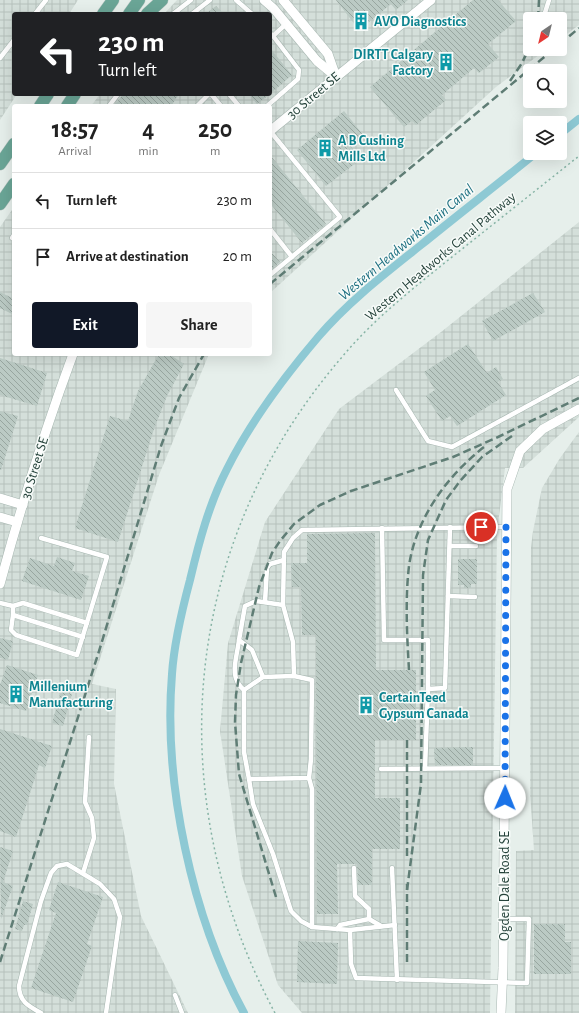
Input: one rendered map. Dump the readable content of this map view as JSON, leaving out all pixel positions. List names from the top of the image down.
{
  "streets": {
    "street": ["30 Street SE", "Ogden Dale Road SE"],
    "path": ["Western Headworks Canal Pathway"]
  },
  "water": ["Western Headworks Main Canal"],
  "places": {
    "building": [
      "AVO Diagnostics",
      "DIRTT Calgary Factory",
      "A B Cushing Mills Ltd",
      "Millenium Manufacturing",
      "CertainTeed Gypsum Canada"
    ]
  },
  "north": "bottom left",
  "page": {
    "turn": ["230 m", "Turn left"],
    "eta": [
      "18:57",
      "Arrival",
      "4",
      "min",
      "250",
      "m"
    ],
    "list": [
      {
        "name": "Turn left",
        "value": "230 m"
      },
      {
        "name": "Arrive at destination",
        "value": "20 m"
      }
    ],
    "buttons": ["Exit", "Share"]
  }
}
